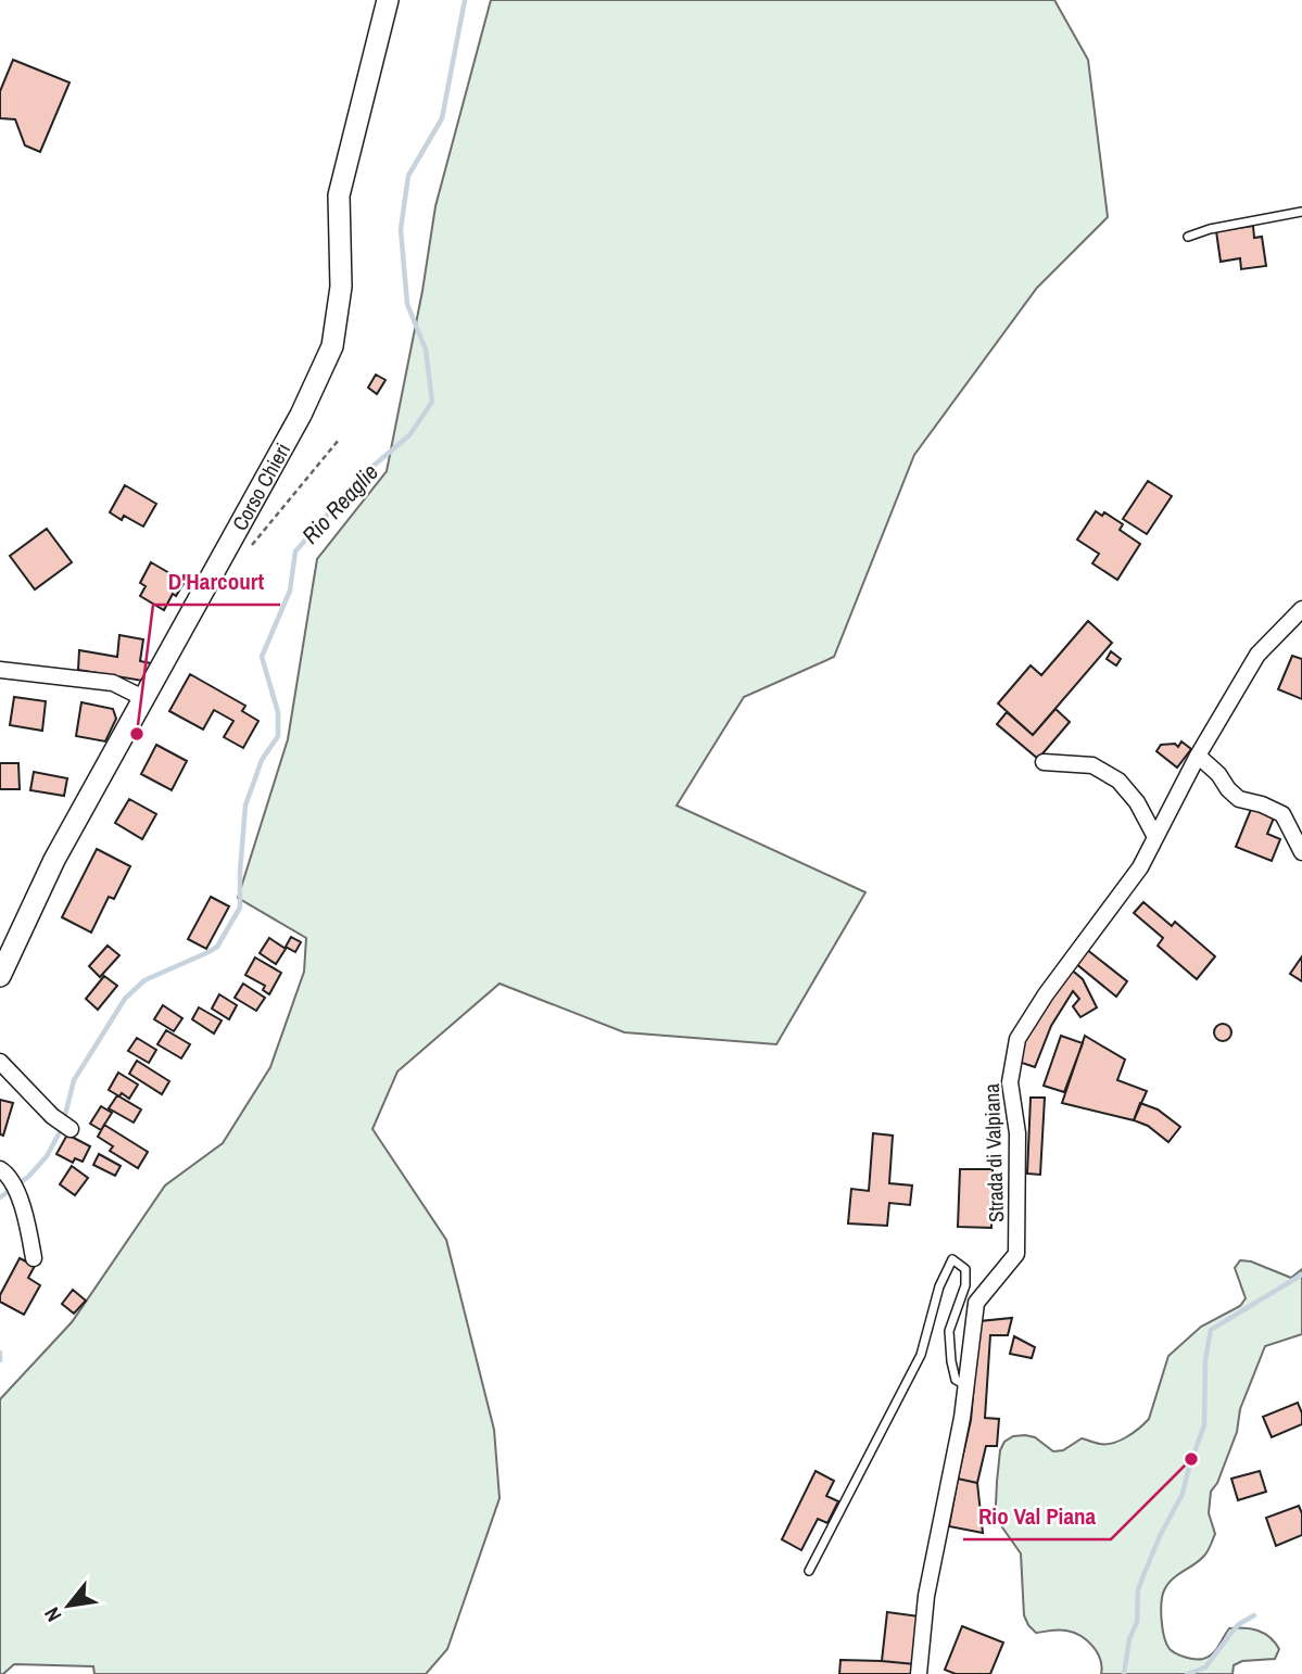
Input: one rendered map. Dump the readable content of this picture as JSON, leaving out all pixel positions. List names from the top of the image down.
{
  "streets": {
    "main road": ["Corso Chieri"],
    "street": ["Strada di Valpiana"]
  },
  "water": ["Rio Reaglie"],
  "places": ["D'Harcourt", "Rio Val Piana"],
  "north": "bottom left"
}
